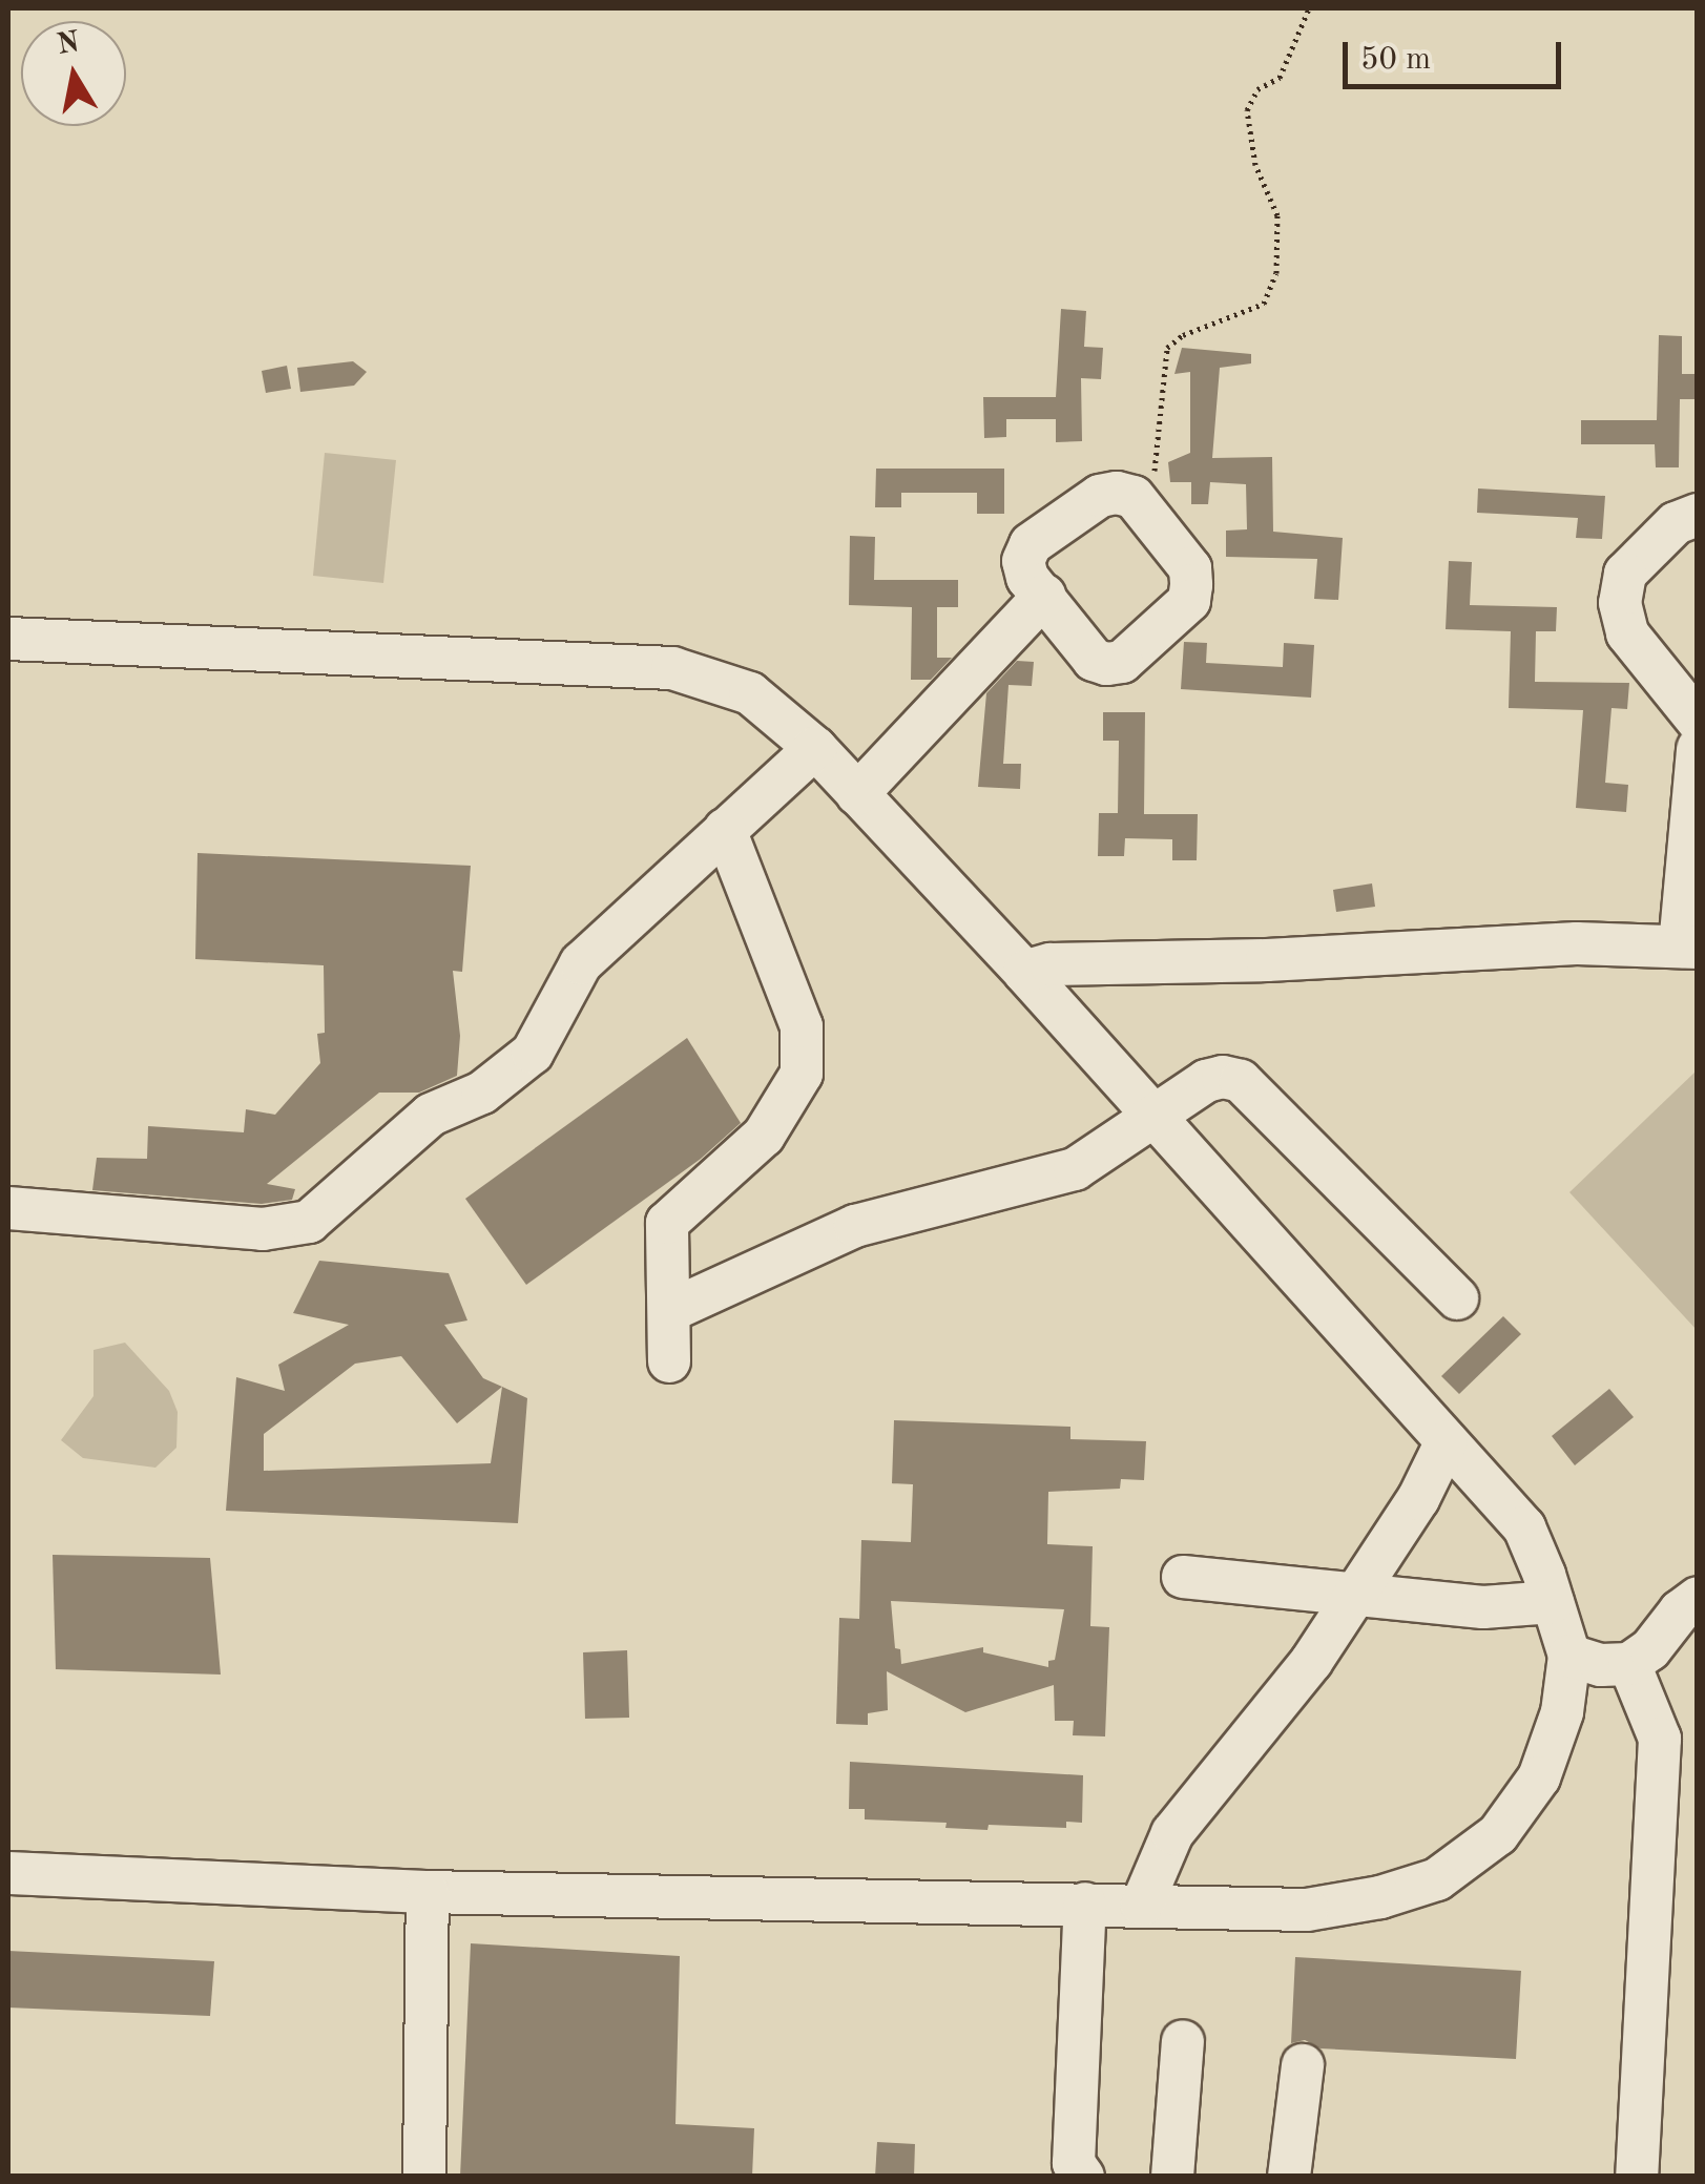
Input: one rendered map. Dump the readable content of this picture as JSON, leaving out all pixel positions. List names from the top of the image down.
{
  "scale_bar": "50 m",
  "north": "top"
}
